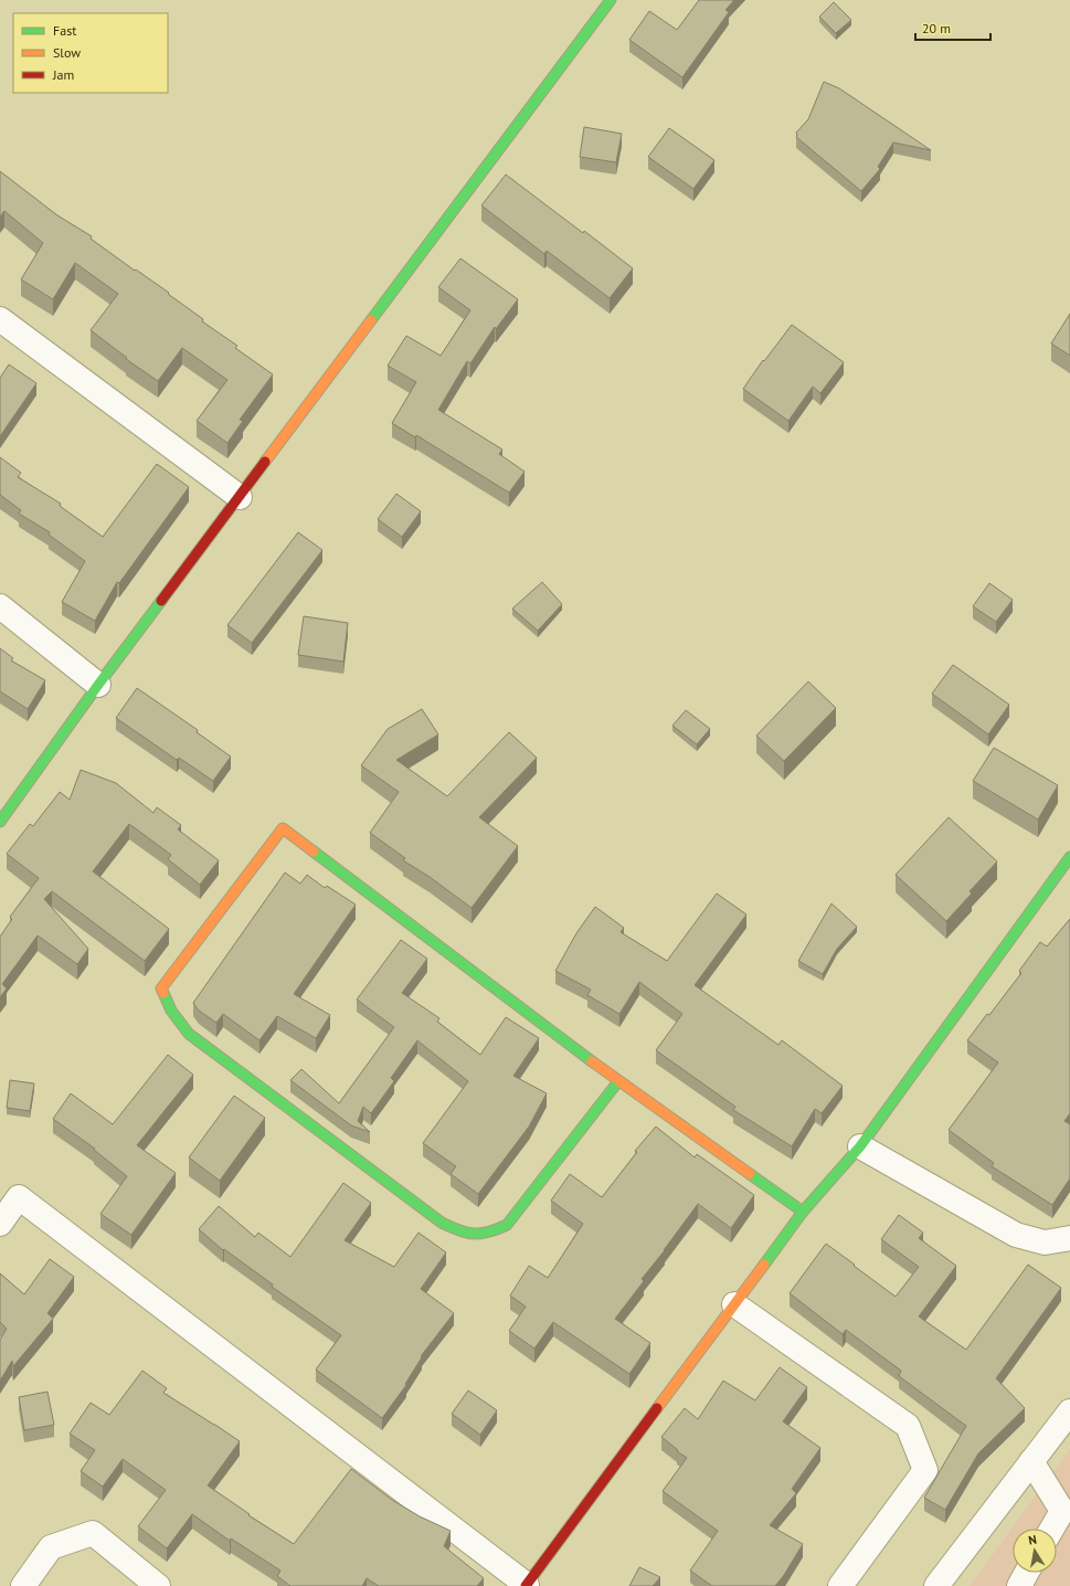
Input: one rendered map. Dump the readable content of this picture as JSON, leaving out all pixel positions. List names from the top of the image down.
{
  "legend": ["Fast", "Slow", "Jam"],
  "scale_bar": "20 m",
  "north": "top"
}
